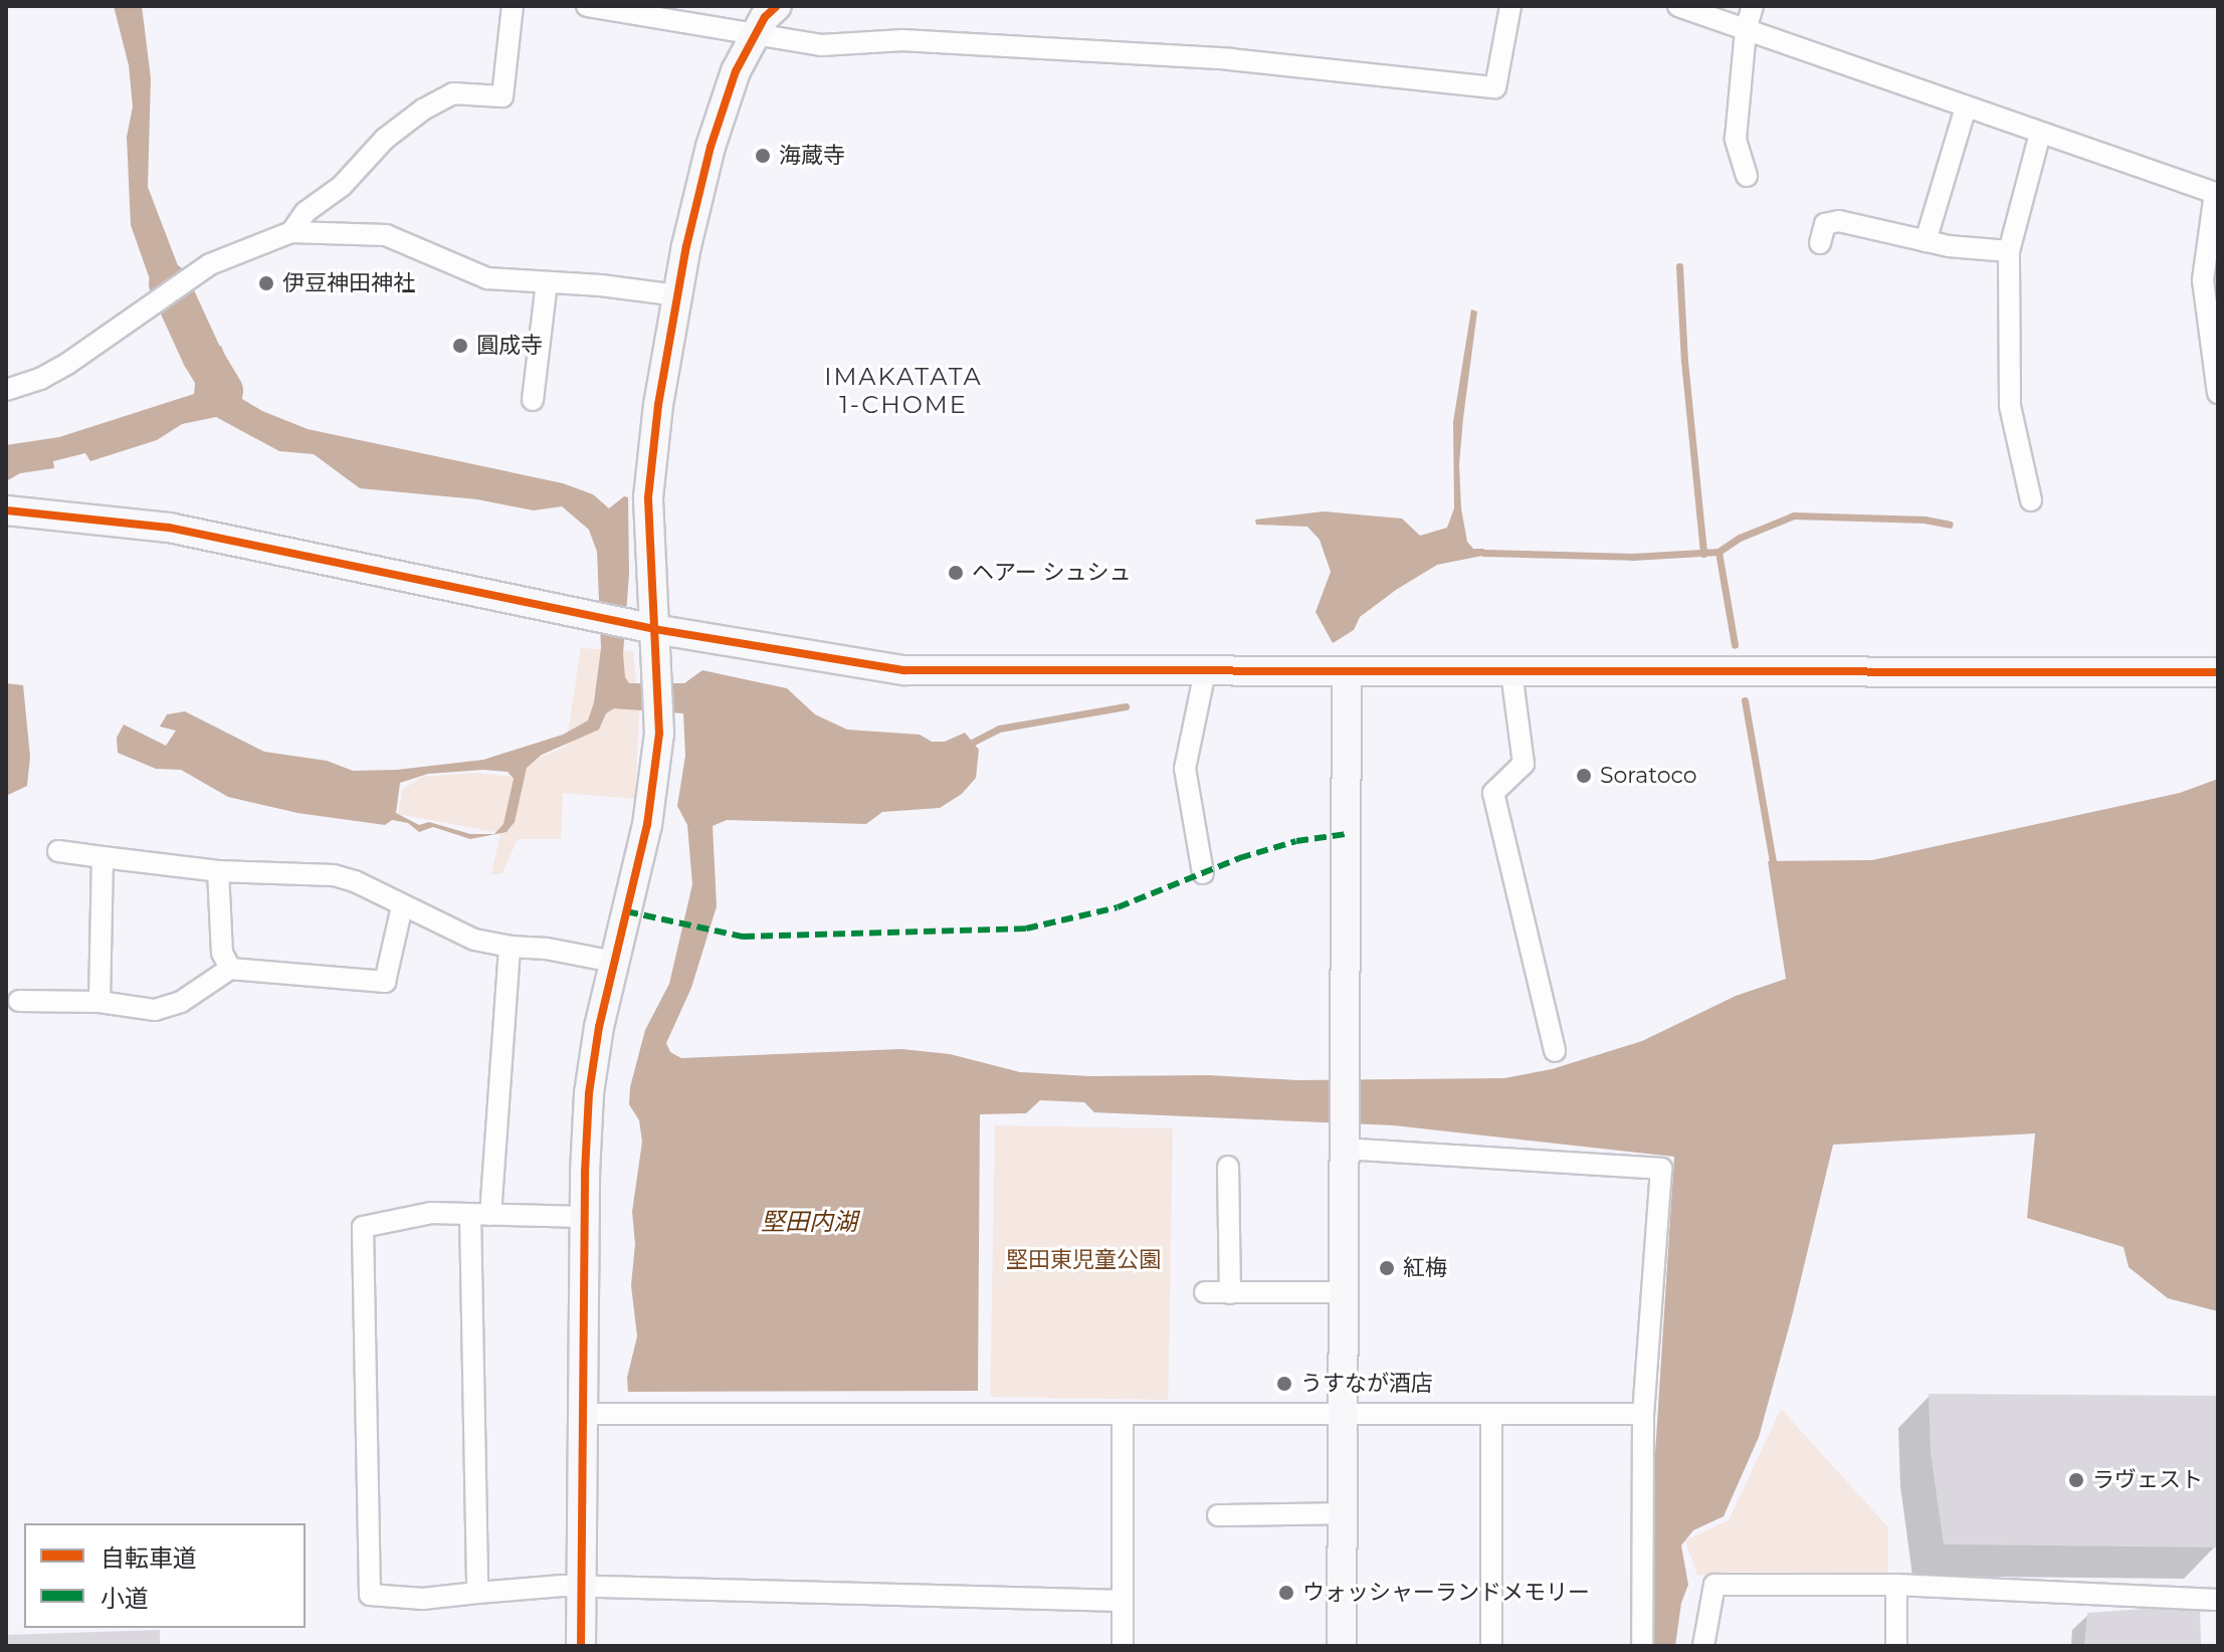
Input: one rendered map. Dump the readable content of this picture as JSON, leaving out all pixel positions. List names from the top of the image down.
{
  "districts": ["IMAKATATA 1-CHOME"],
  "water": ["堅田内湖"],
  "parks": ["堅田東児童公園"],
  "places": [
    "海蔵寺",
    "伊豆神田神社",
    "圓成寺",
    "ヘアー シュシュ",
    "Soratoco",
    "紅梅",
    "うすなが酒店",
    "ラヴェスト",
    "ウォッシャーランドメモリー"
  ],
  "legend": ["自転車道", "小道"]
}
